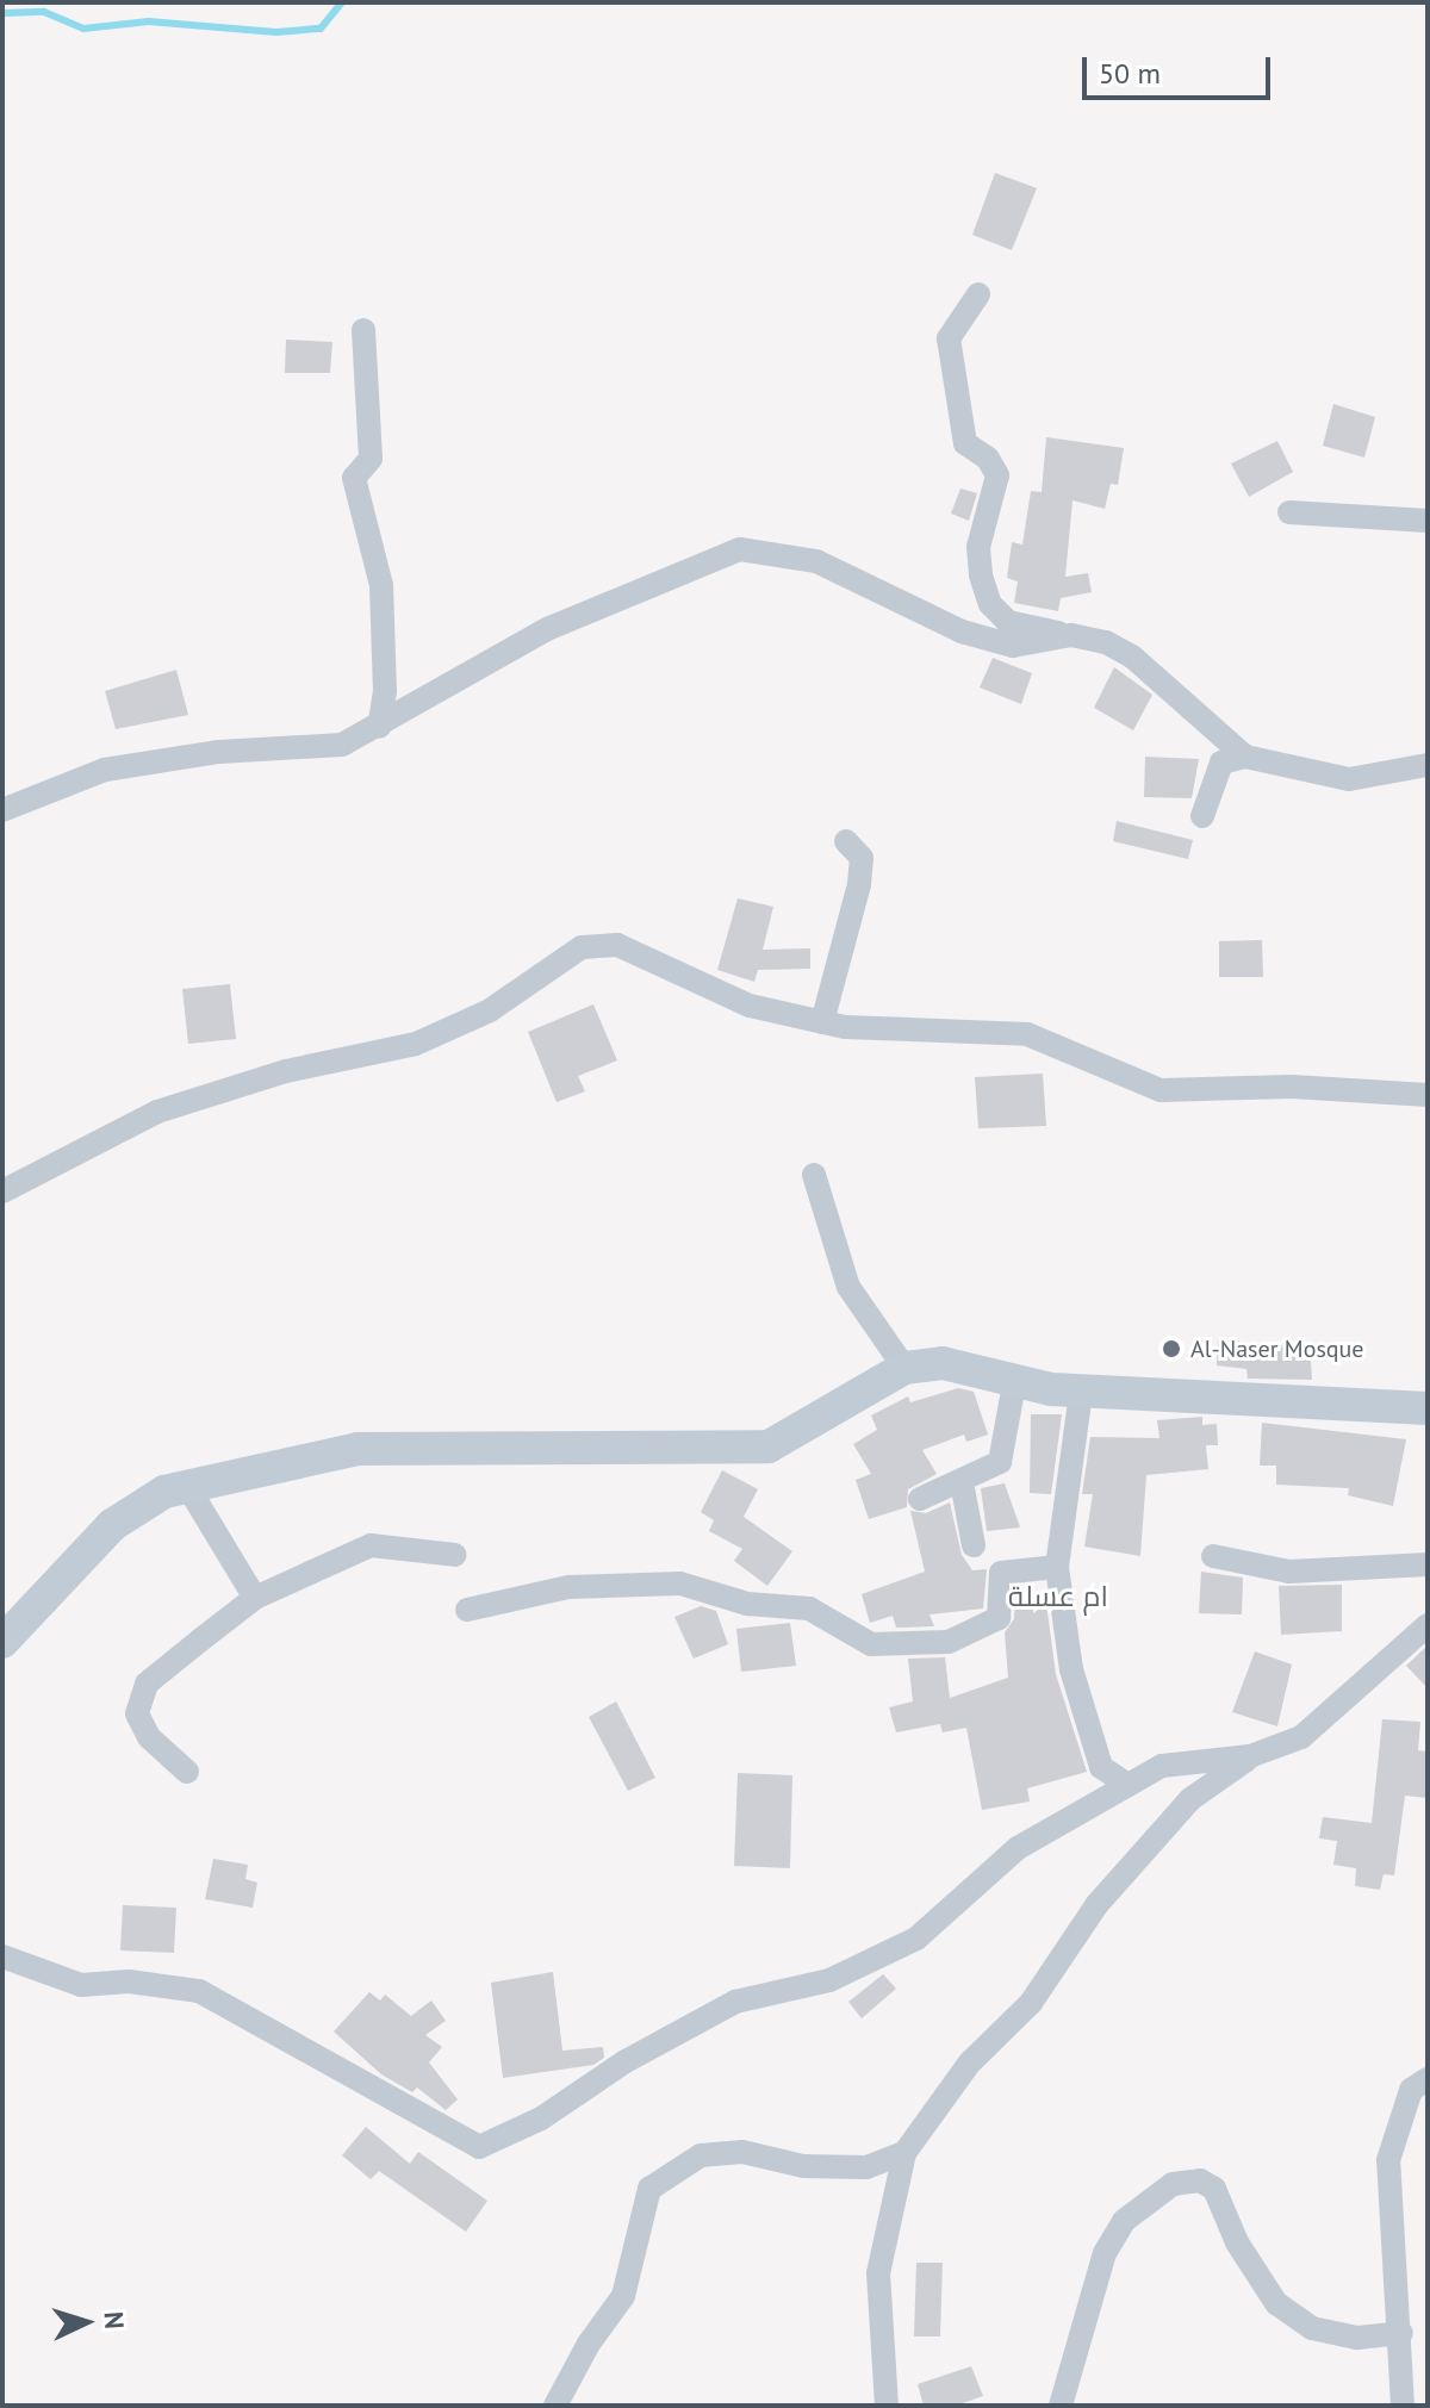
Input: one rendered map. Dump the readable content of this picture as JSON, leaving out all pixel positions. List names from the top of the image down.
{
  "districts": ["ام عسلة"],
  "places": ["Al-Naser Mosque"],
  "scale_bar": "50 m",
  "north": "right"
}
